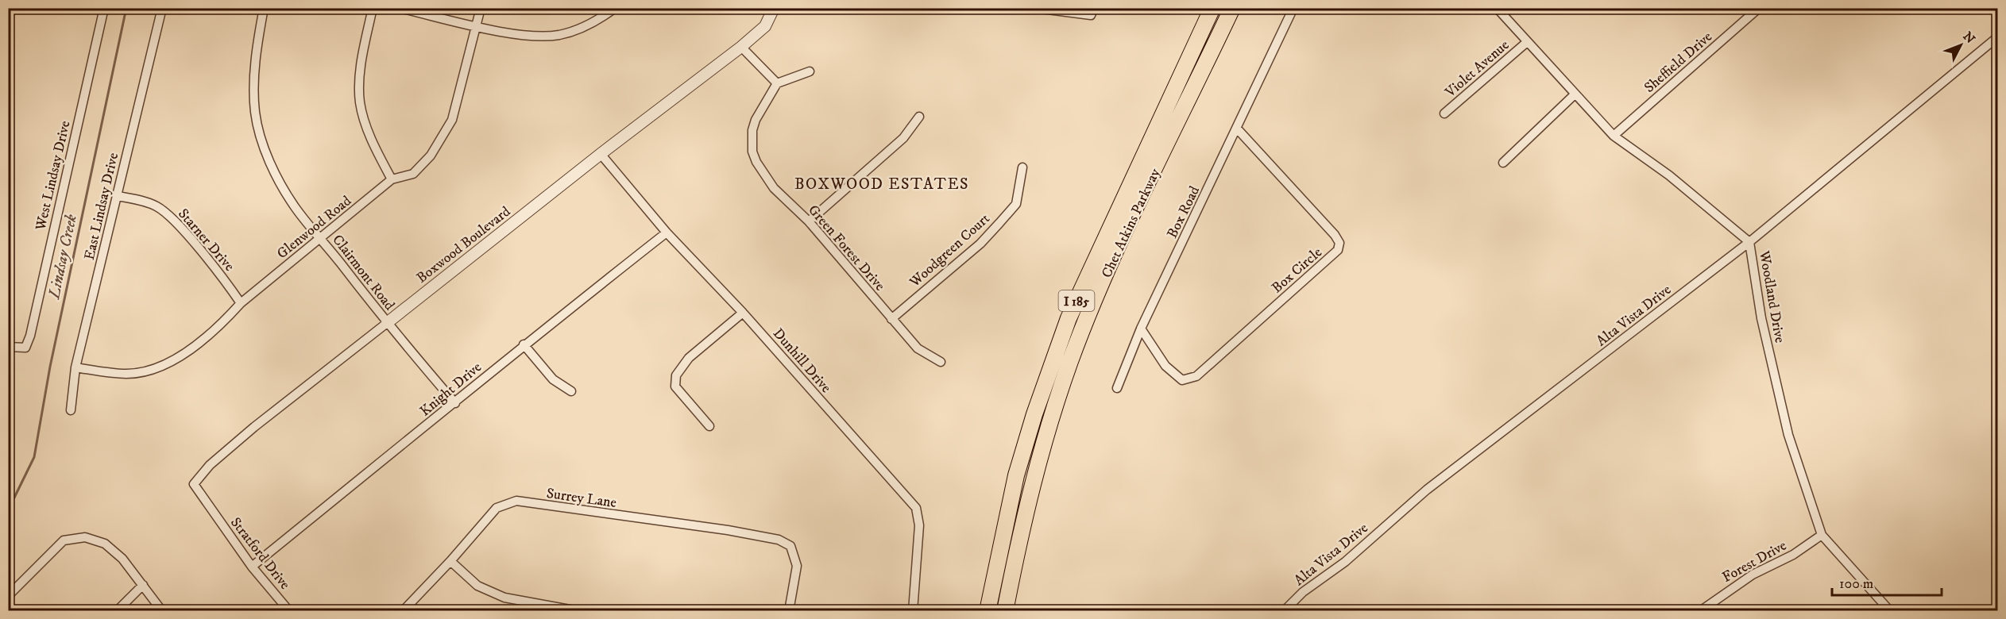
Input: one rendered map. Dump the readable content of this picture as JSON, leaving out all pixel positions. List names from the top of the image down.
{
  "streets": {
    "highway": ["Chet Atkins Parkway", "I 185"],
    "street": [
      "Sheffield Drive",
      "Violet Avenue",
      "West Lindsay Drive",
      "East Lindsay Drive",
      "Box Road",
      "Glenwood Road",
      "Starner Drive",
      "Boxwood Boulevard",
      "Green Forest Drive",
      "Woodgreen Court",
      "Box Circle",
      "Clairmont Road",
      "Woodland Drive",
      "Alta Vista Drive",
      "Dunhill Drive",
      "Knight Drive",
      "Surrey Lane",
      "Stratford Drive",
      "Forest Drive"
    ]
  },
  "crossings": [
    ["Sheffield Drive", "Woodland Drive"],
    ["Violet Avenue", "Woodland Drive"],
    ["East Lindsay Drive", "Glenwood Road"],
    ["East Lindsay Drive", "Starner Drive"],
    ["Box Road", "Box Circle"],
    ["Glenwood Road", "Starner Drive"],
    ["Glenwood Road", "Clairmont Road"],
    ["Boxwood Boulevard", "Clairmont Road"],
    ["Boxwood Boulevard", "Dunhill Drive"],
    ["Boxwood Boulevard", "Stratford Drive"],
    ["Green Forest Drive", "Woodgreen Court"],
    ["Clairmont Road", "Knight Drive"],
    ["Woodland Drive", "Alta Vista Drive"],
    ["Woodland Drive", "Forest Drive"],
    ["Dunhill Drive", "Knight Drive"],
    ["Knight Drive", "Stratford Drive"]
  ],
  "districts": ["BOXWOOD ESTATES"],
  "water": ["Lindsay Creek"],
  "scale_bar": "100 m",
  "north": "top right"
}
